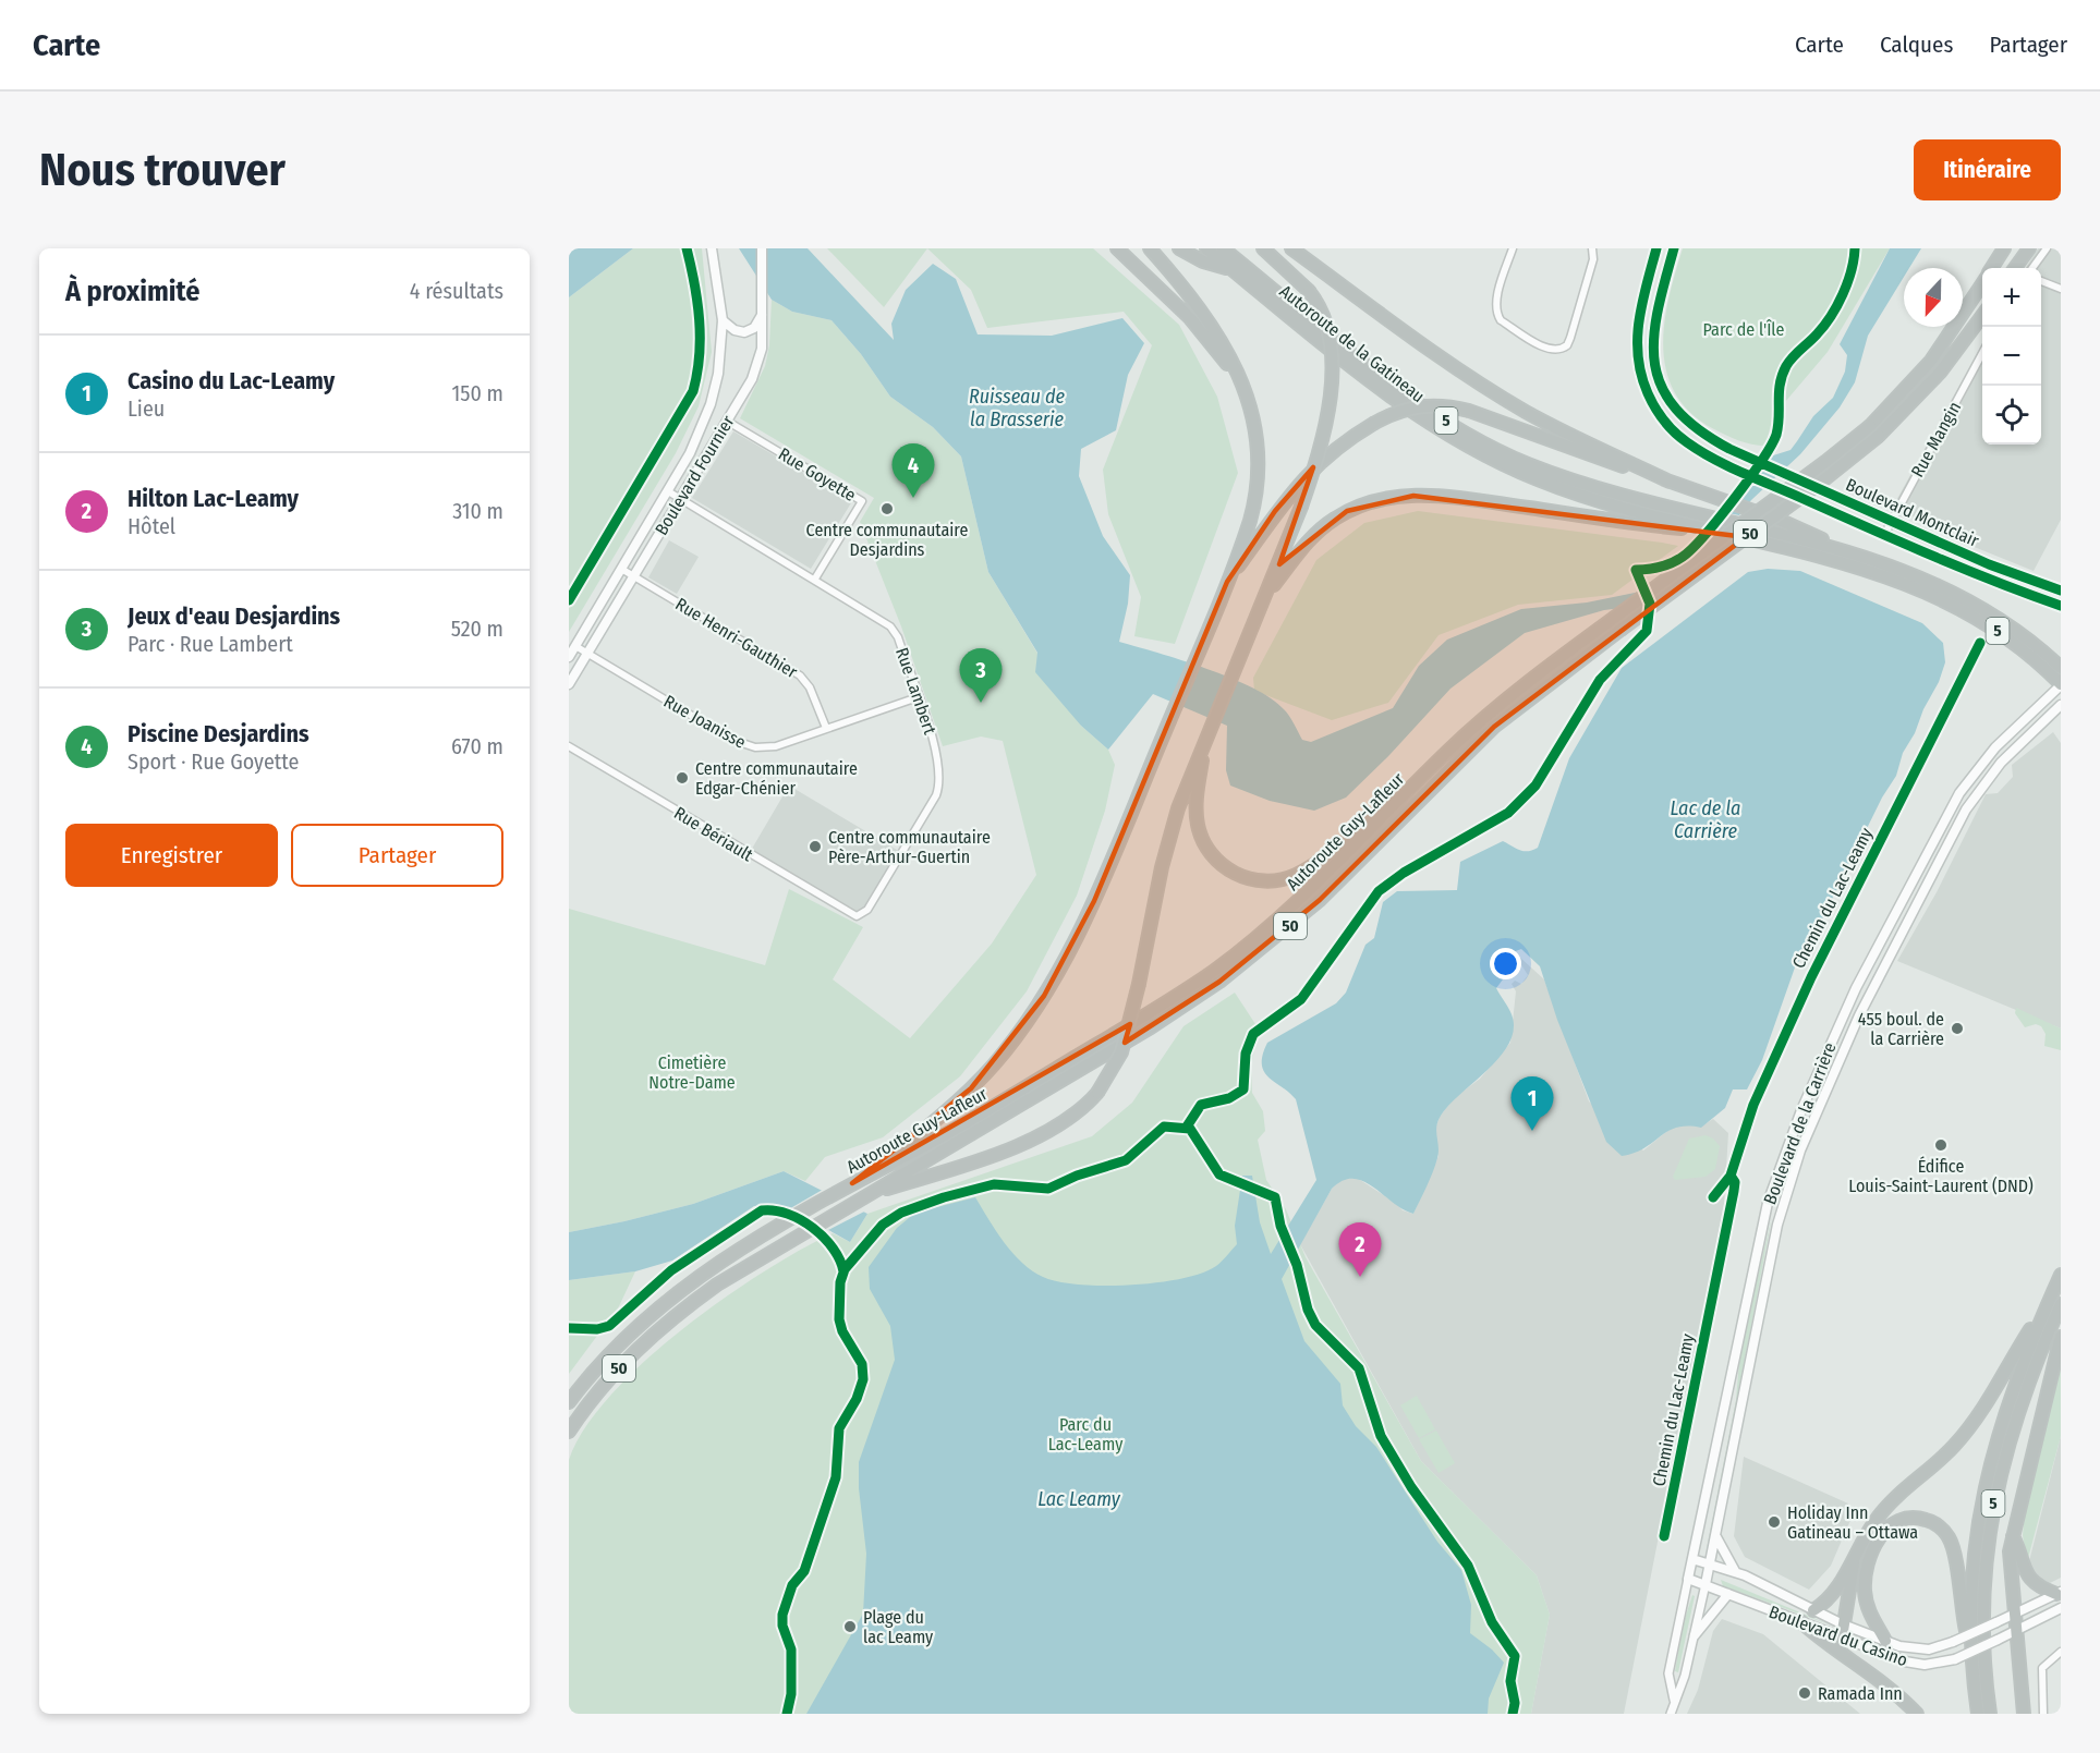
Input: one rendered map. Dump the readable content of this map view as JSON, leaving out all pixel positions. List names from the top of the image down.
{
  "streets": {
    "highway": [
      "Autoroute de la Gatineau",
      "5",
      "50",
      "Autoroute Guy-Lafleur"
    ],
    "main road": [
      "Boulevard Fournier",
      "Boulevard Montclair",
      "Boulevard de la Carrière",
      "Boulevard du Casino"
    ],
    "street": [
      "Rue Mangin",
      "Rue Goyette",
      "Rue Henri-Gauthier",
      "Rue Lambert",
      "Rue Joanisse",
      "Rue Bériault"
    ],
    "cycle path": ["Chemin du Lac-Leamy"]
  },
  "crossings": [
    ["Autoroute de la Gatineau", "Boulevard de la Carrière"],
    ["Rue Mangin", "Boulevard Montclair"],
    ["Rue Goyette", "Boulevard Fournier"],
    ["Rue Goyette", "Rue Lambert"],
    ["Boulevard Fournier", "Rue Henri-Gauthier"],
    ["Boulevard Fournier", "Rue Lambert"],
    ["Boulevard Fournier", "Rue Joanisse"],
    ["Rue Henri-Gauthier", "Rue Joanisse"],
    ["Rue Lambert", "Rue Joanisse"],
    ["Rue Lambert", "Rue Bériault"],
    ["Boulevard de la Carrière", "Boulevard du Casino"]
  ],
  "water": ["Ruisseau de la Brasserie", "Lac de la Carrière", "Lac Leamy"],
  "parks": ["Parc de l'Île", "Cimetière Notre-Dame", "Parc du Lac-Leamy"],
  "places": [
    "Centre communautaire Desjardins",
    "Centre communautaire Edgar-Chénier",
    "Centre communautaire Père-Arthur-Guertin",
    "455 boul. de la Carrière",
    "Édifice Louis-Saint-Laurent (DND)",
    "Holiday Inn Gatineau – Ottawa",
    "Plage du lac Leamy",
    "Ramada Inn"
  ],
  "north": "bottom",
  "page": {
    "header": "Carte",
    "nav": ["Carte", "Calques", "Partager"],
    "buttons": [
      "Itinéraire",
      ["Enregistrer", "Partager"]
    ],
    "title": "Nous trouver",
    "heading": ["À proximité", "4 résultats"],
    "map_buttons": ["+", "−"],
    "list": [
      {
        "mark": "1",
        "name": "Casino du Lac-Leamy",
        "note": "Lieu",
        "value": "150 m"
      },
      {
        "mark": "2",
        "name": "Hilton Lac-Leamy",
        "note": "Hôtel",
        "value": "310 m"
      },
      {
        "mark": "3",
        "name": "Jeux d'eau Desjardins",
        "note": "Parc · Rue Lambert",
        "value": "520 m"
      },
      {
        "mark": "4",
        "name": "Piscine Desjardins",
        "note": "Sport · Rue Goyette",
        "value": "670 m"
      }
    ],
    "pins": [
      "4",
      "3",
      "1",
      "2"
    ]
  }
}
